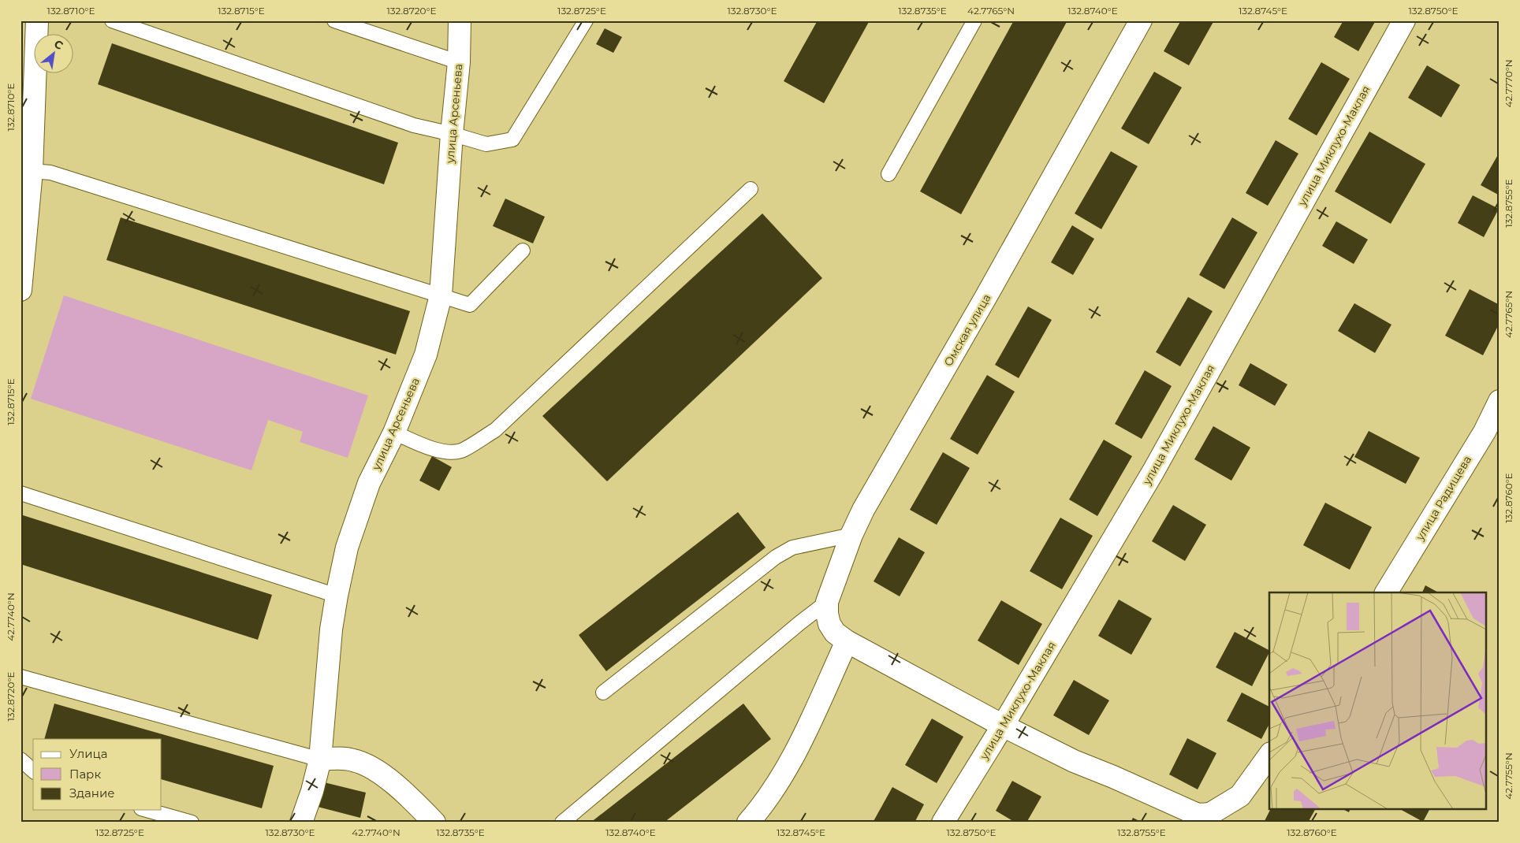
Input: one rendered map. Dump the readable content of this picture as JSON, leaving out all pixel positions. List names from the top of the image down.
{
  "streets": {
    "street": [
      "улица Арсеньева",
      "улица Миклухо-Маклая",
      "Омская улица",
      "улица Радищева"
    ]
  },
  "crossings": [
    ["улица Миклухо-Маклая", "Омская улица"]
  ],
  "legend": ["Улица", "Парк", "Здание"],
  "north": "top right",
  "coordinates": [
    "132.8710°E",
    "132.8715°E",
    "132.8720°E",
    "132.8725°E",
    "132.8730°E",
    "132.8735°E",
    "42.7765°N",
    "132.8740°E",
    "132.8745°E",
    "132.8750°E",
    "42.7770°N",
    "132.8755°E",
    "132.8760°E",
    "42.7740°N",
    "42.7755°N"
  ]
}
